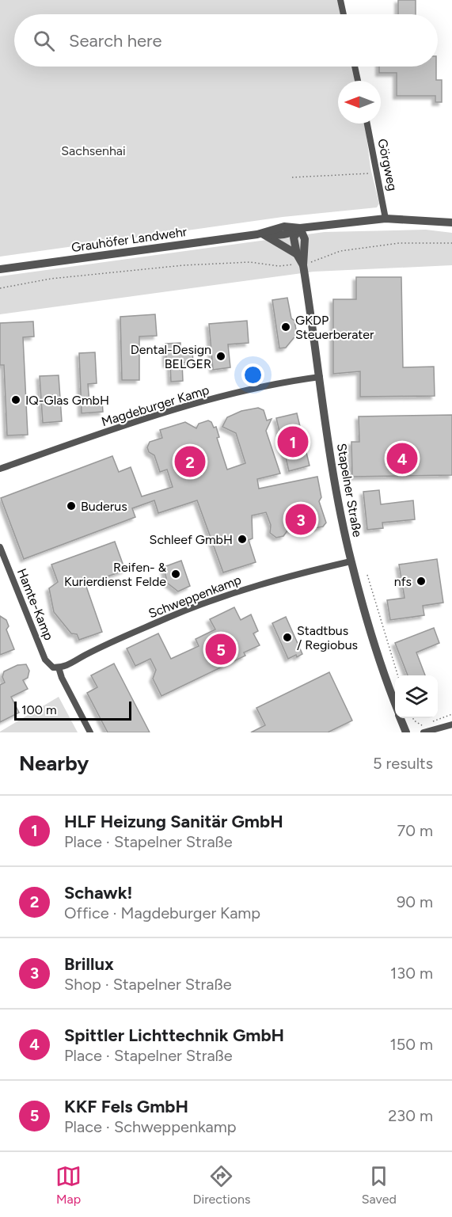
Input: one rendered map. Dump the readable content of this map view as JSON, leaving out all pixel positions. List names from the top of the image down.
{
  "streets": {
    "street": [
      "Görgweg",
      "Grauhöfer Landwehr",
      "Magdeburger Kamp",
      "Stapelner Straße",
      "Schweppenkamp",
      "Hamte-Kamp"
    ]
  },
  "crossings": [
    ["Görgweg", "Grauhöfer Landwehr"],
    ["Grauhöfer Landwehr", "Stapelner Straße"],
    ["Magdeburger Kamp", "Stapelner Straße"],
    ["Stapelner Straße", "Schweppenkamp"],
    ["Schweppenkamp", "Hamte-Kamp"]
  ],
  "parks": ["Sachsenhai"],
  "places": [
    "GKDP Steuerberater",
    "Dental-Design BELGER",
    "IQ-Glas GmbH",
    "Buderus",
    "Schleef GmbH",
    "Reifen- & Kurierdienst Felde",
    "nfs",
    "Stadtbus / Regiobus"
  ],
  "scale_bar": "100 m",
  "north": "left",
  "page": {
    "search": "Search here",
    "pins": [
      "1",
      "4",
      "2",
      "3",
      "5"
    ],
    "scale": "100 m",
    "heading": ["Nearby", "5 results"],
    "list": [
      {
        "mark": "1",
        "name": "HLF Heizung Sanitär GmbH",
        "note": "Place · Stapelner Straße",
        "value": "70 m"
      },
      {
        "mark": "2",
        "name": "Schawk!",
        "note": "Office · Magdeburger Kamp",
        "value": "90 m"
      },
      {
        "mark": "3",
        "name": "Brillux",
        "note": "Shop · Stapelner Straße",
        "value": "130 m"
      },
      {
        "mark": "4",
        "name": "Spittler Lichttechnik GmbH",
        "note": "Place · Stapelner Straße",
        "value": "150 m"
      },
      {
        "mark": "5",
        "name": "KKF Fels GmbH",
        "note": "Place · Schweppenkamp",
        "value": "230 m"
      }
    ],
    "nav": ["Map", "Directions", "Saved"]
  }
}
